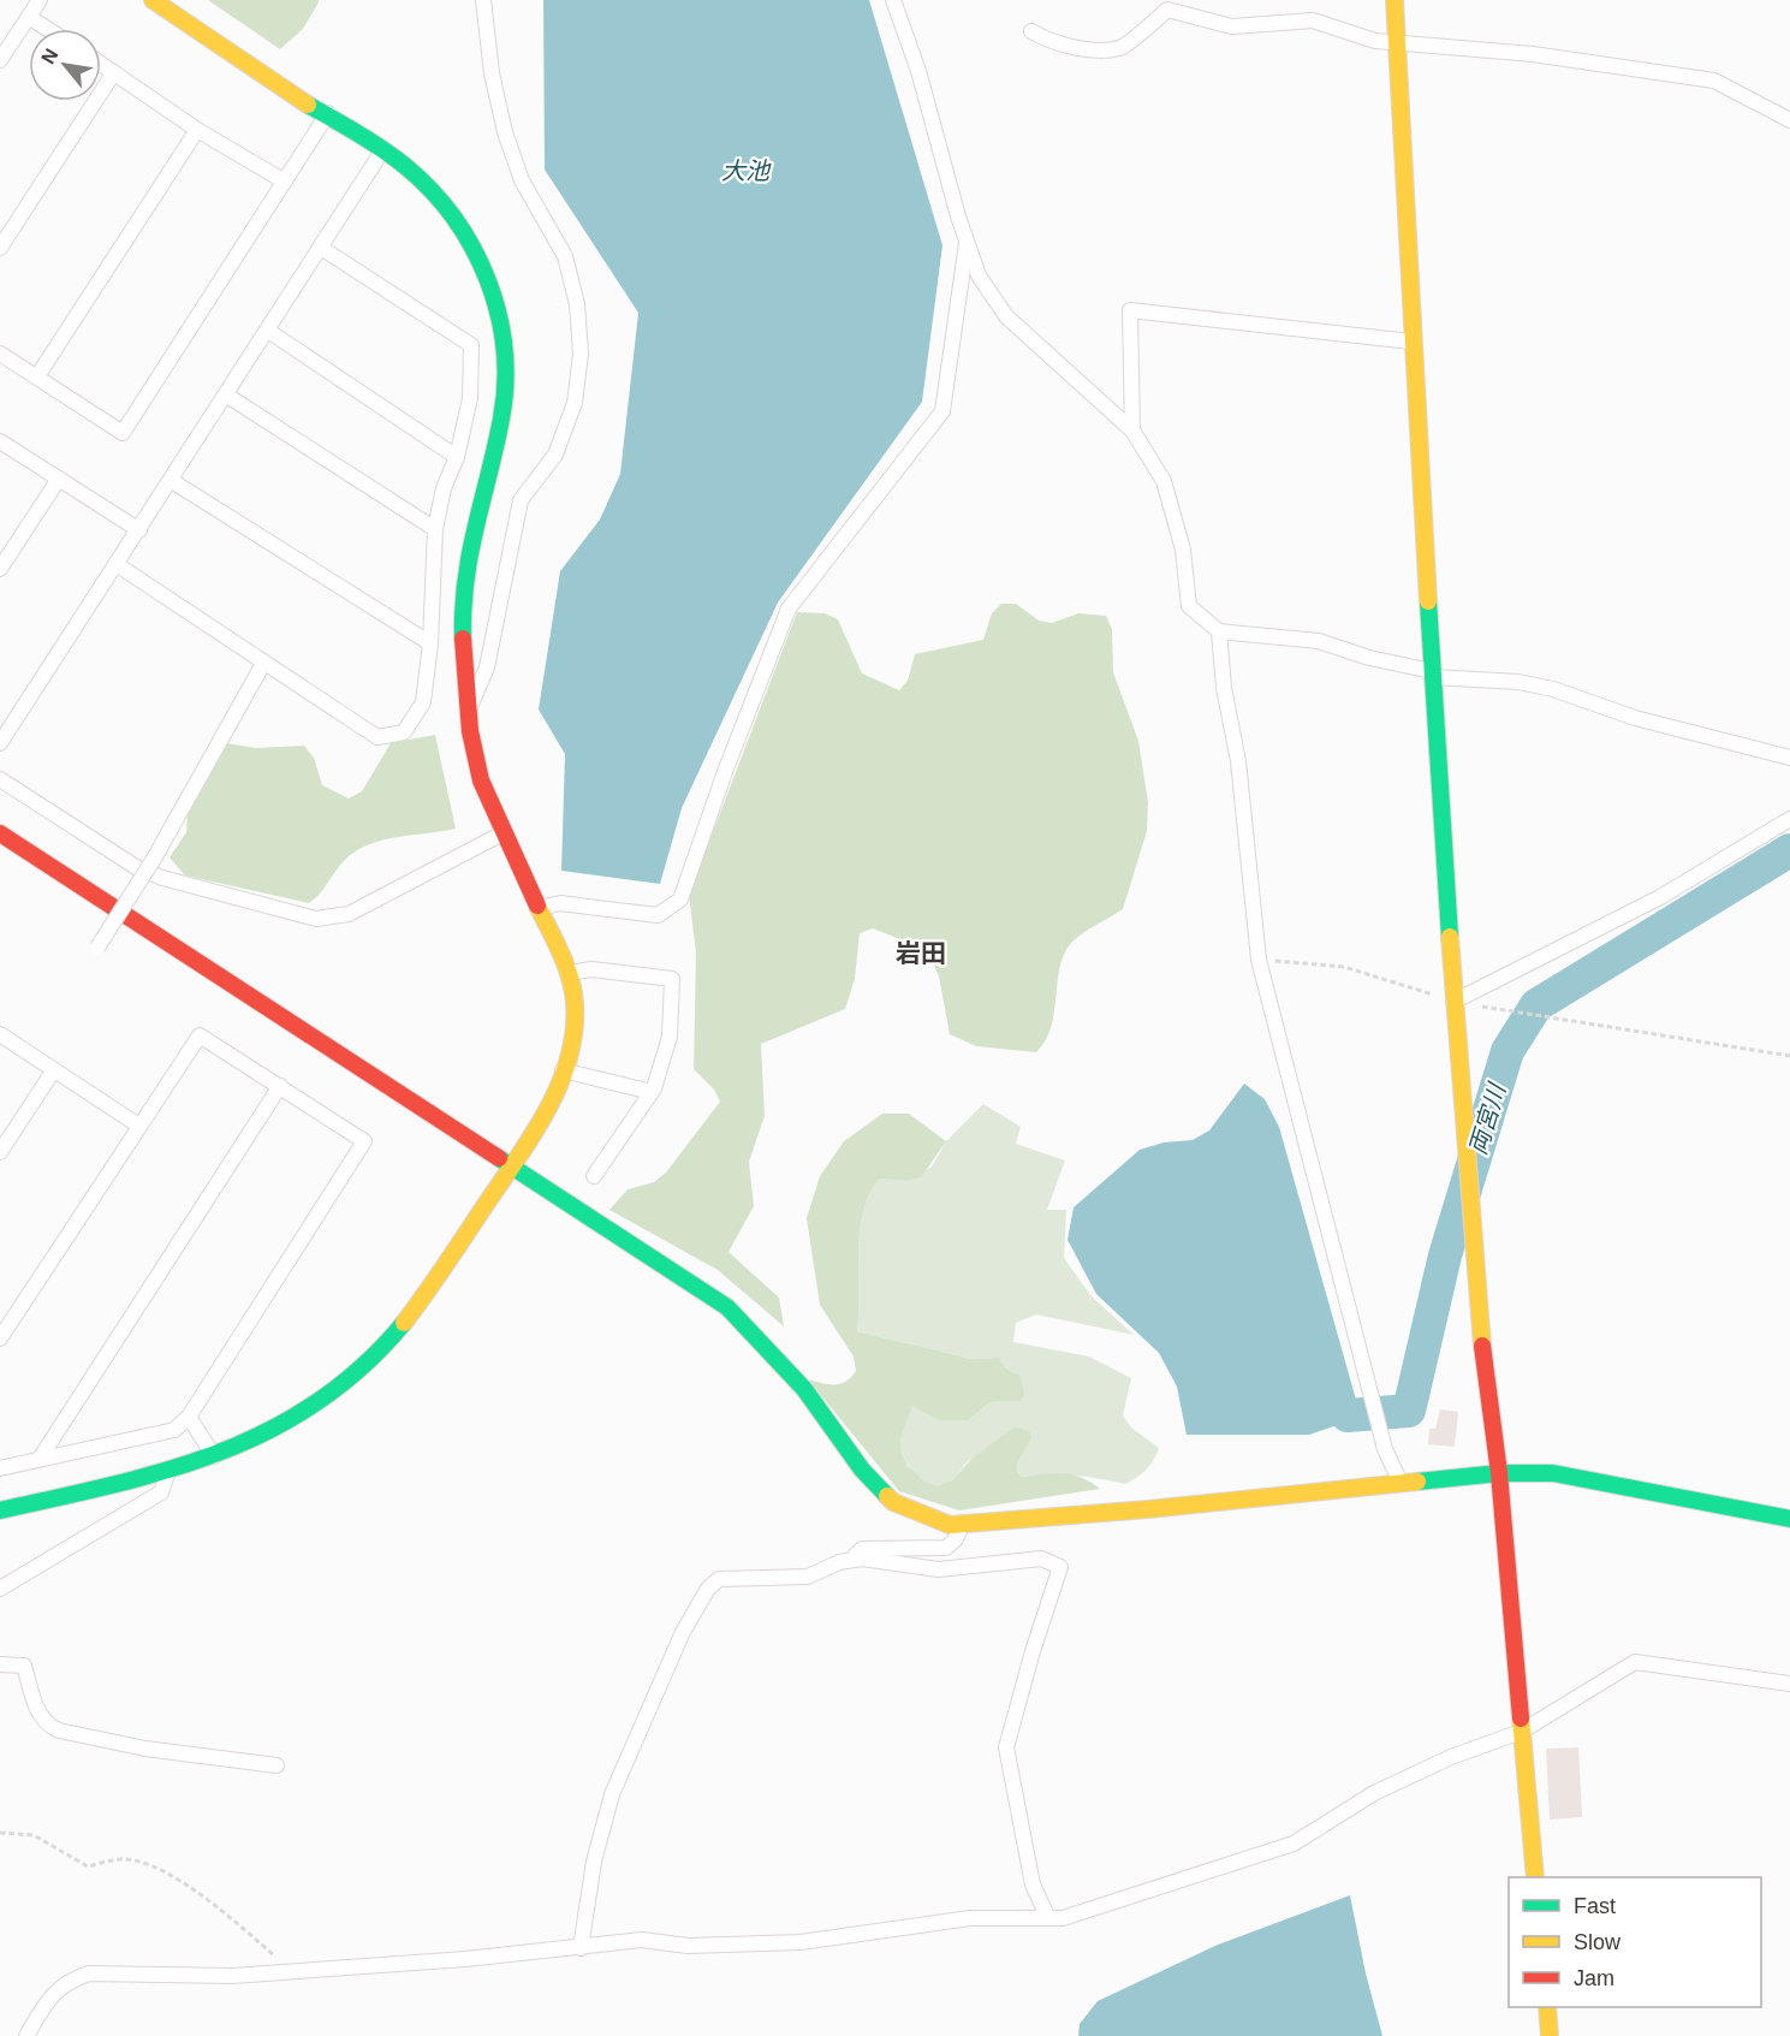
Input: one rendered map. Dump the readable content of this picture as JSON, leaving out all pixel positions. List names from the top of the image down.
{
  "districts": ["岩田"],
  "water": ["大池", "両宮川"],
  "legend": ["Fast", "Slow", "Jam"],
  "north": "top left"
}
